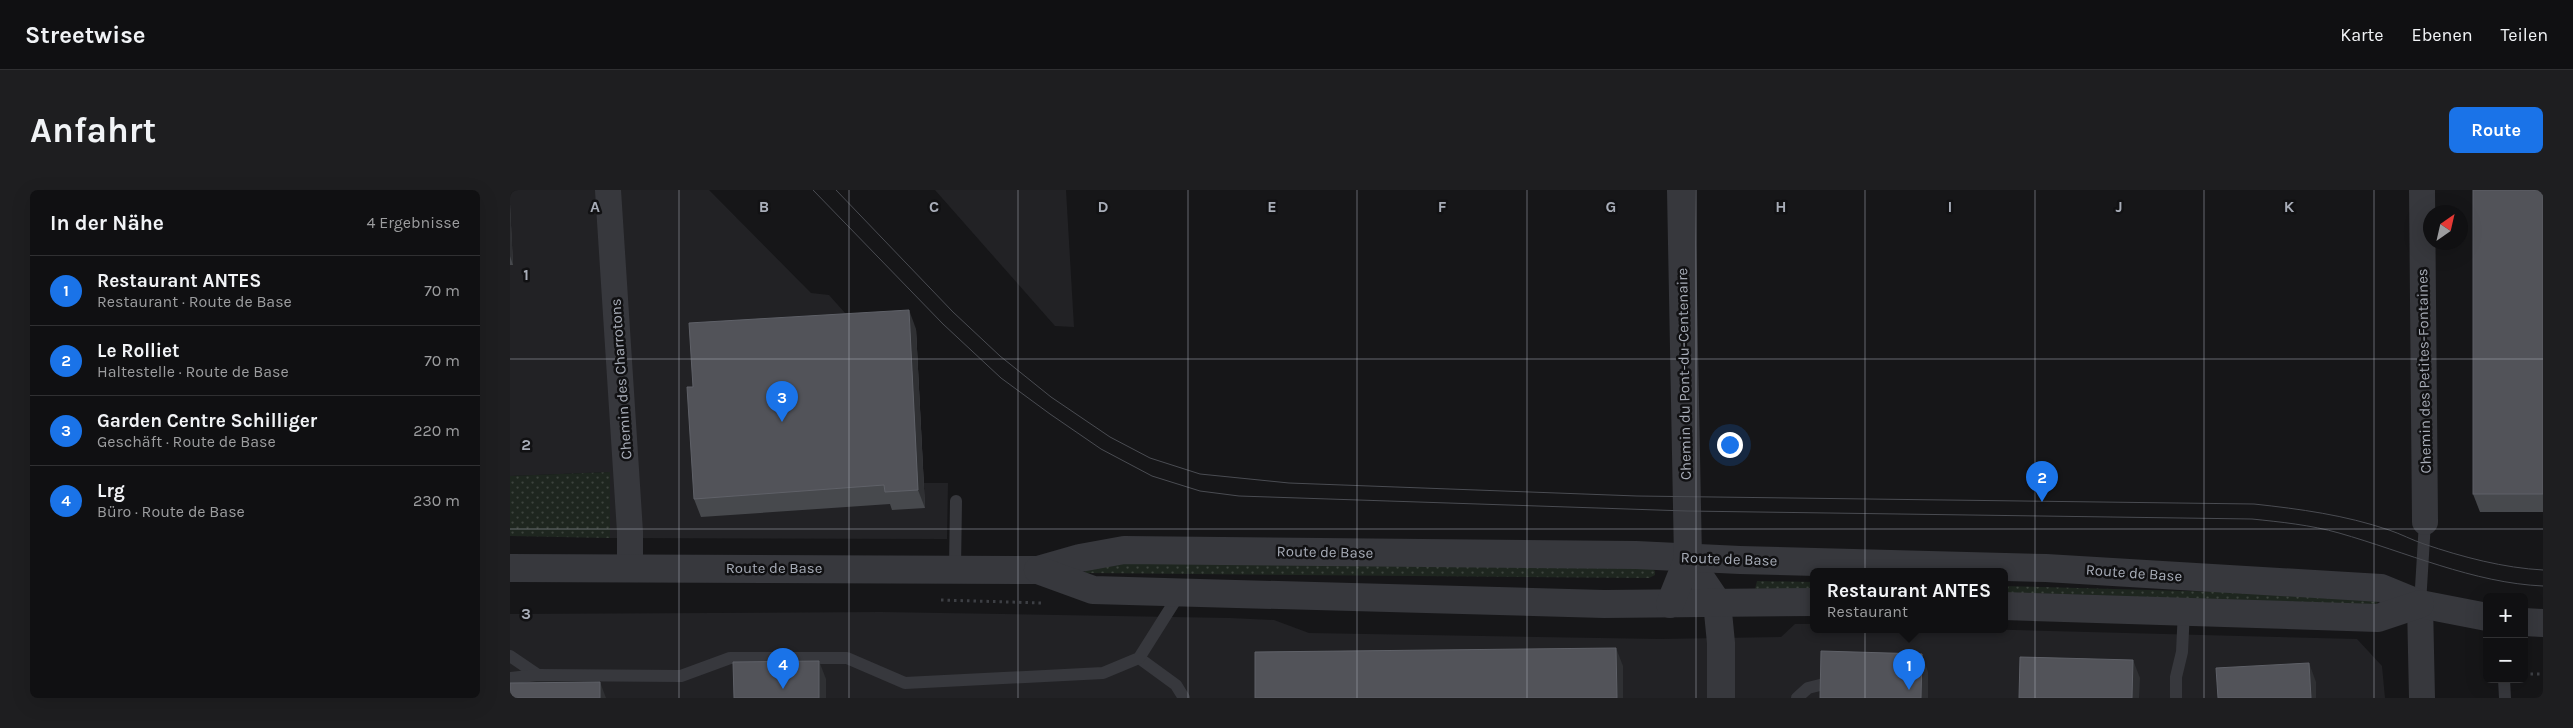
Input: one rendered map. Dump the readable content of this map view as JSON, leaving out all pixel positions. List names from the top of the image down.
{
  "streets": {
    "street": [
      "Chemin des Petites-Fontaines",
      "Chemin du Pont-du-Centenaire",
      "Chemin des Charrotons",
      "Route de Base"
    ]
  },
  "crossings": [
    ["Chemin du Pont-du-Centenaire", "Route de Base"],
    ["Chemin des Charrotons", "Route de Base"]
  ],
  "north": "top right",
  "page": {
    "header": "Streetwise",
    "nav": ["Karte", "Ebenen", "Teilen"],
    "buttons": "Route",
    "title": "Anfahrt",
    "heading": ["In der Nähe", "4 Ergebnisse"],
    "list": [
      {
        "mark": "1",
        "name": "Restaurant ANTES",
        "note": "Restaurant · Route de Base",
        "value": "70 m"
      },
      {
        "mark": "2",
        "name": "Le Rolliet",
        "note": "Haltestelle · Route de Base",
        "value": "70 m"
      },
      {
        "mark": "3",
        "name": "Garden Centre Schilliger",
        "note": "Geschäft · Route de Base",
        "value": "220 m"
      },
      {
        "mark": "4",
        "name": "Lrg",
        "note": "Büro · Route de Base",
        "value": "230 m"
      }
    ],
    "pins": [
      "3",
      "2",
      "4",
      "1"
    ],
    "popup": ["Restaurant ANTES", "Restaurant"],
    "map_buttons": ["+", "−"]
  },
  "grid": {
    "columns": [
      "A",
      "B",
      "C",
      "D",
      "E",
      "F",
      "G",
      "H",
      "I",
      "J",
      "K"
    ],
    "rows": ["1", "2", "3"]
  }
}
